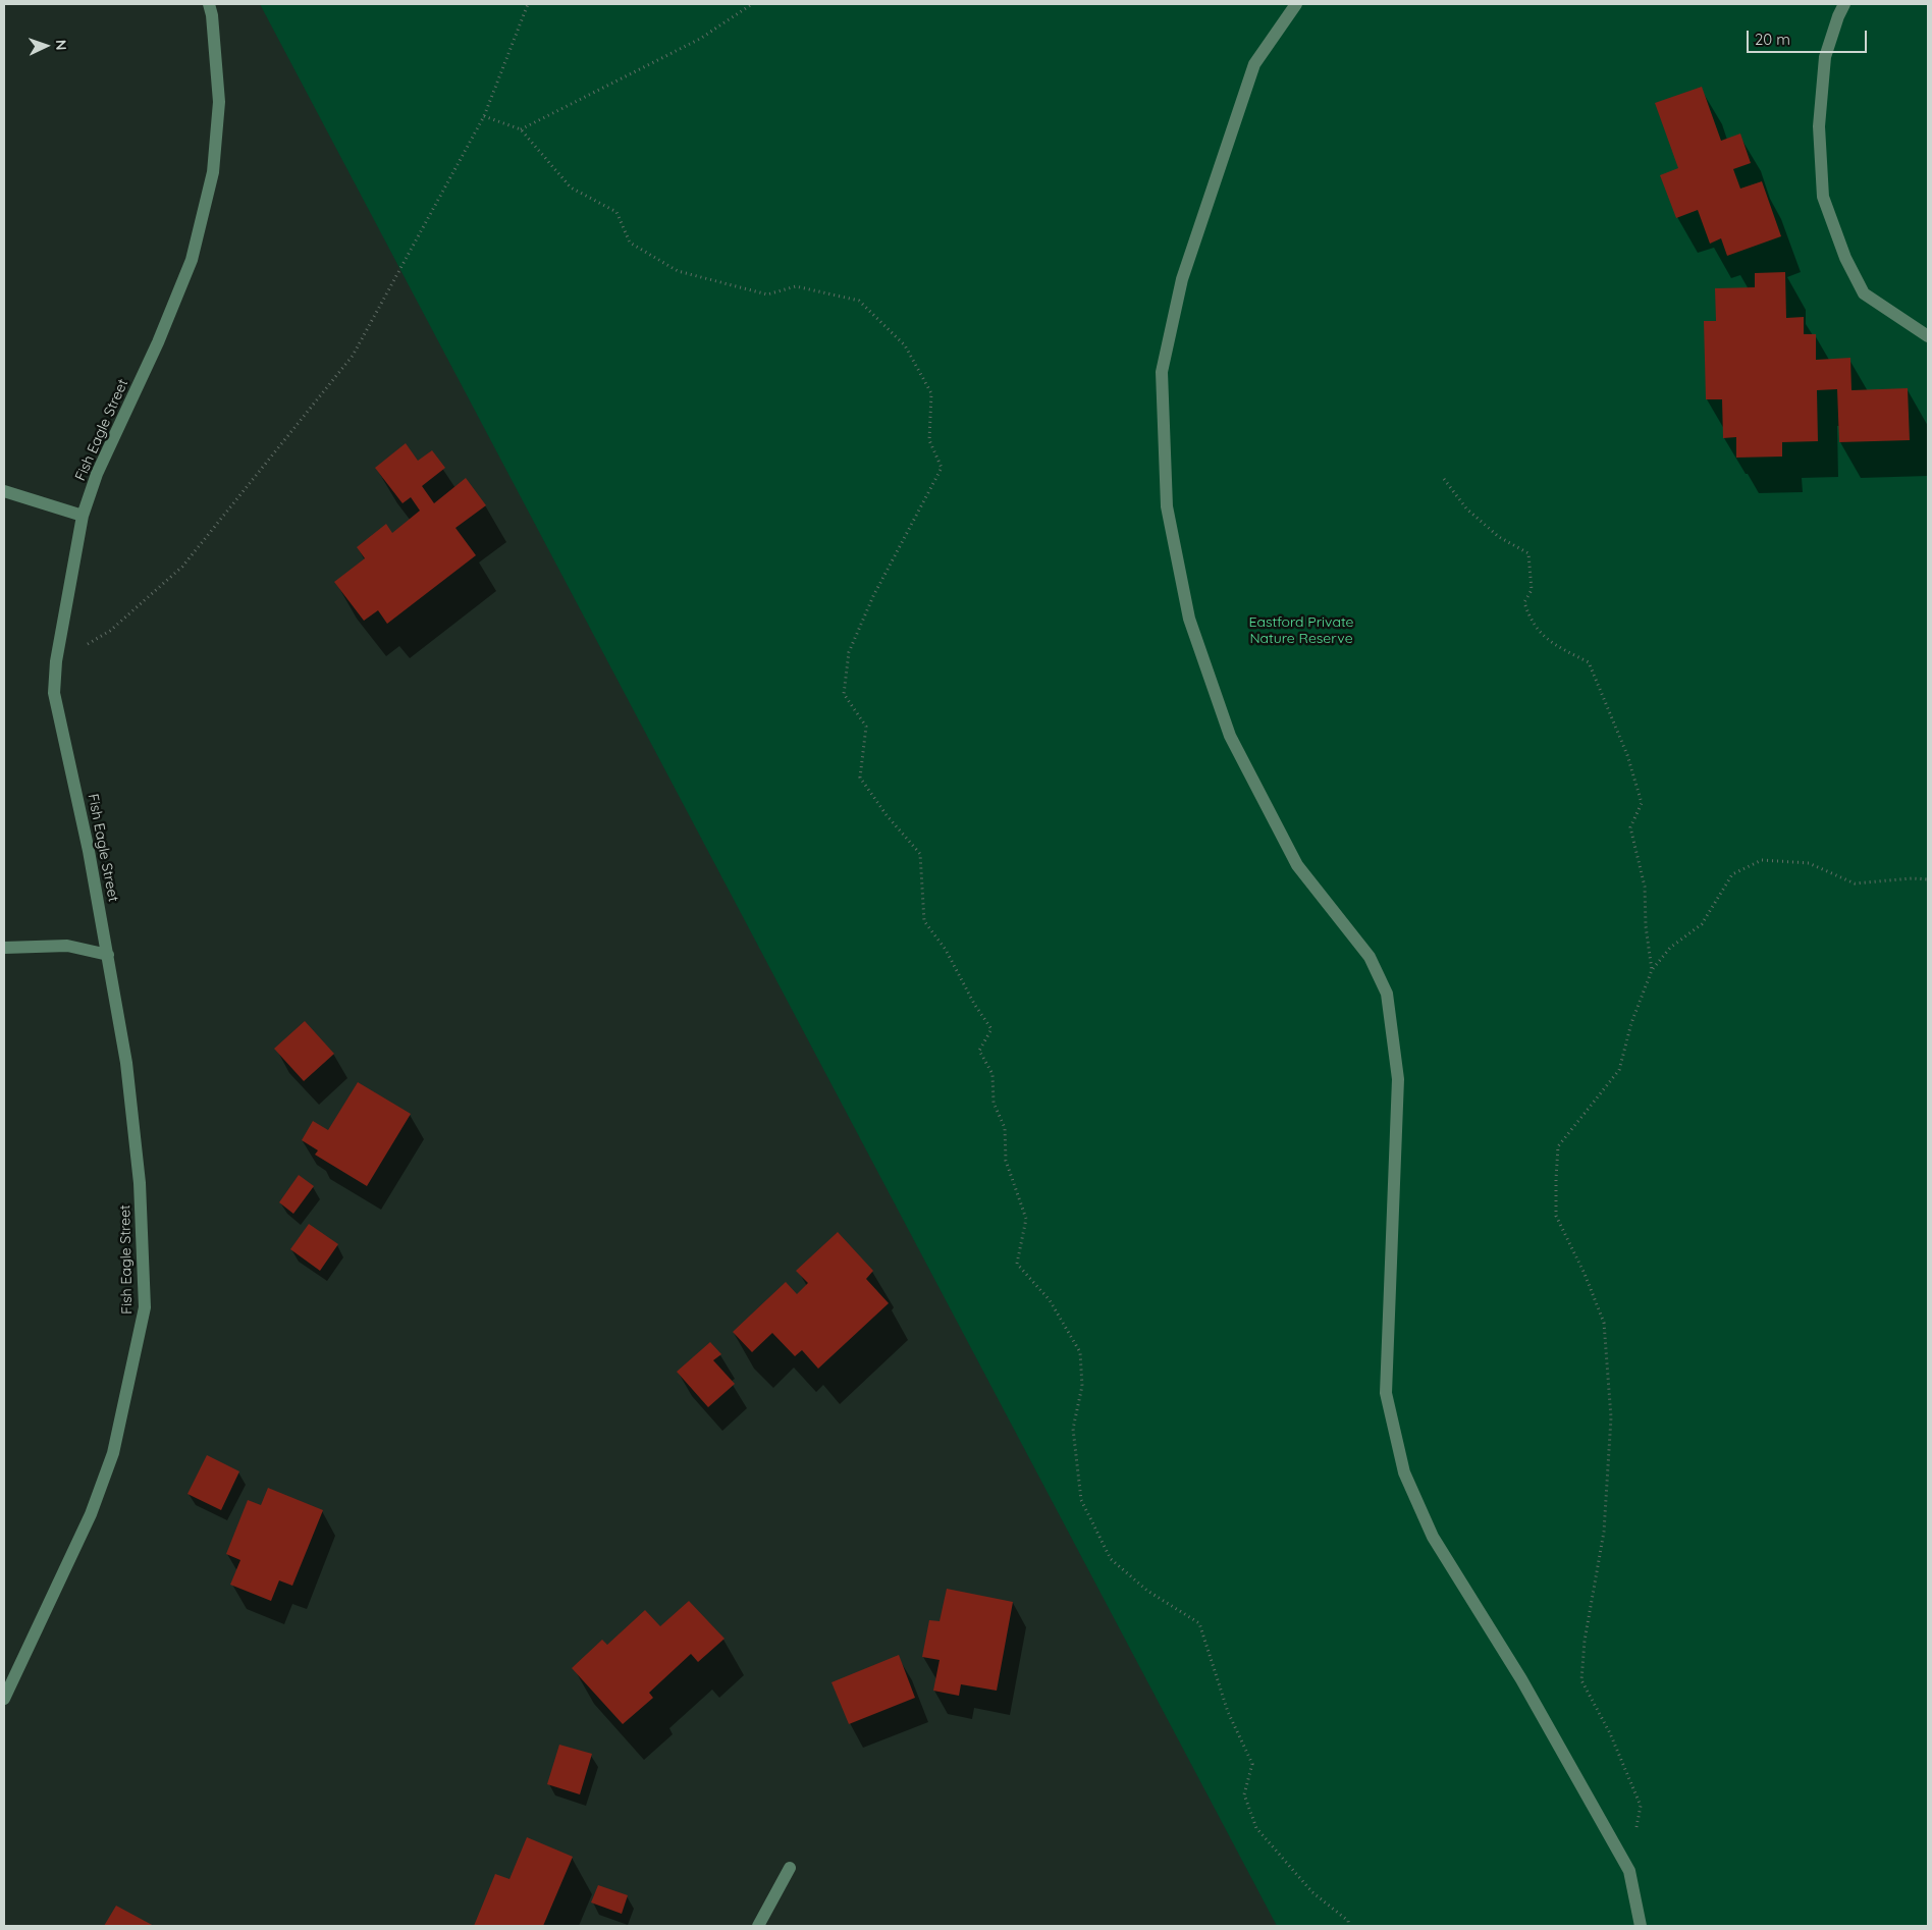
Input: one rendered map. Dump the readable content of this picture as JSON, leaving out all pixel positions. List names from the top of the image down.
{
  "streets": {
    "street": ["Fish Eagle Street"]
  },
  "parks": ["Eastford Private Nature Reserve"],
  "scale_bar": "20 m",
  "north": "right"
}
